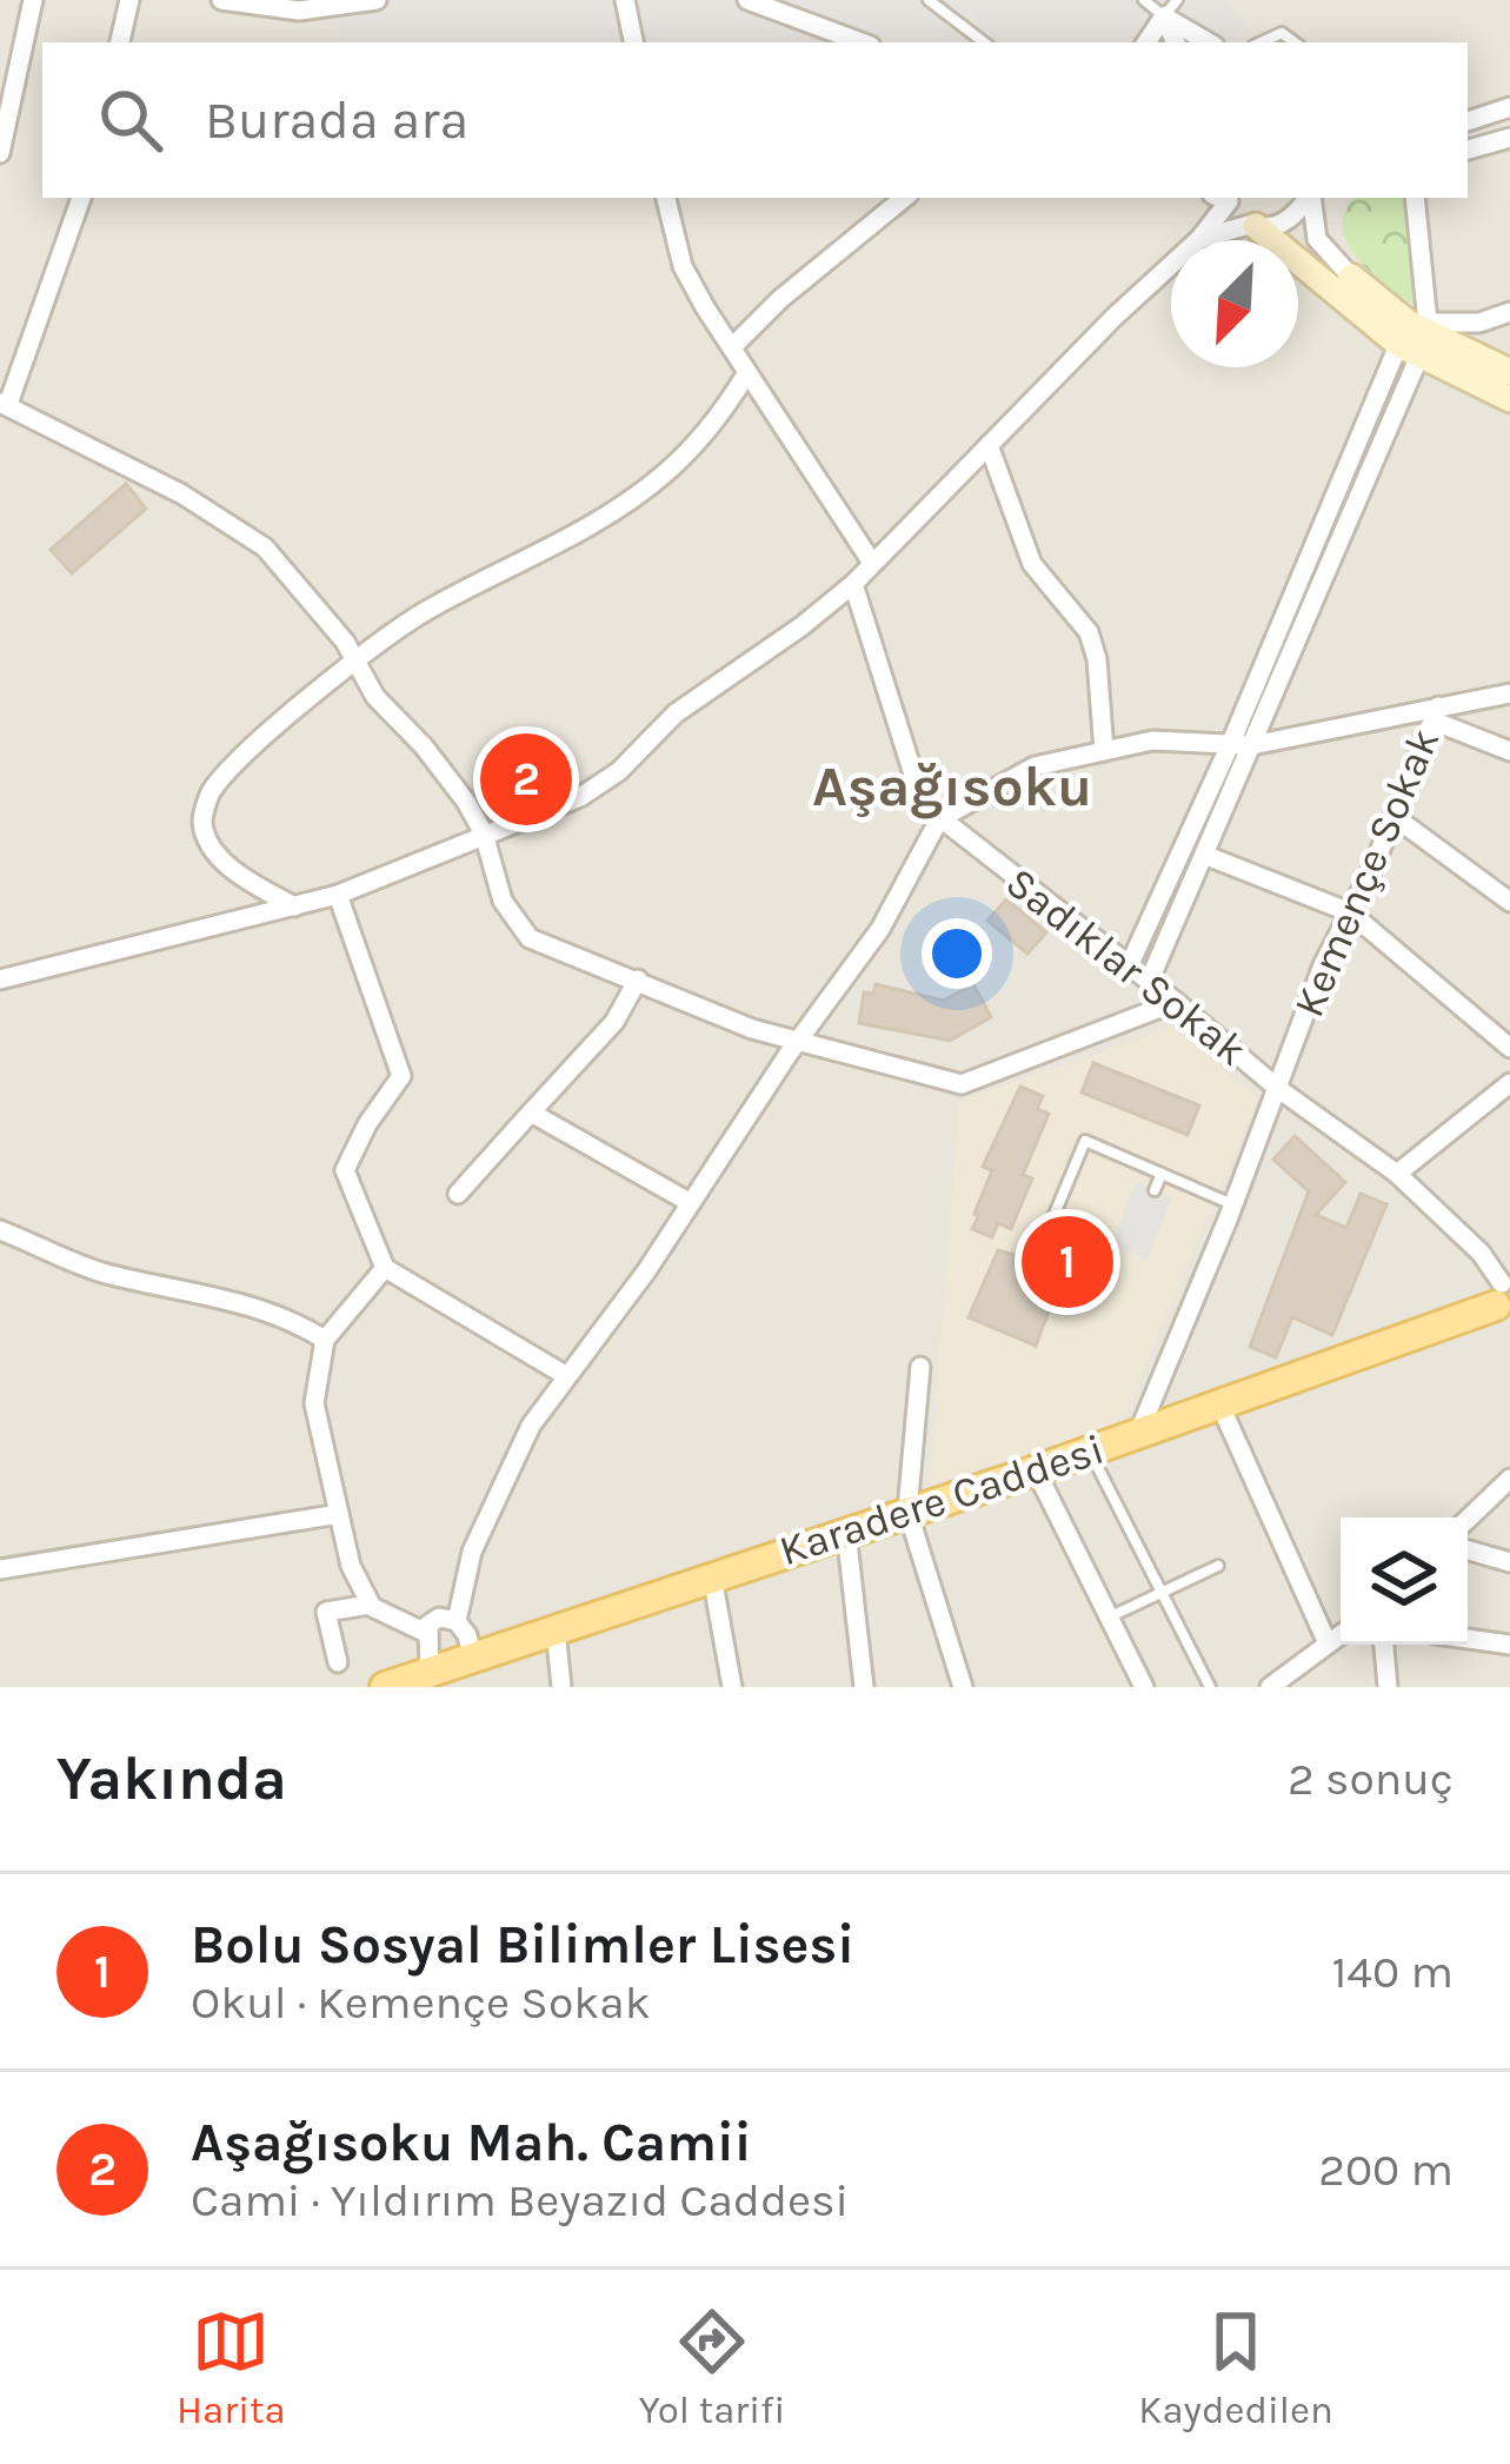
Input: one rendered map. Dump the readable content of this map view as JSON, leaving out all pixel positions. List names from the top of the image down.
{
  "streets": {
    "main road": ["Karadere Caddesi"],
    "street": ["Kemençe Sokak", "Sadıklar Sokak"]
  },
  "crossings": [
    ["Kemençe Sokak", "Sadıklar Sokak"],
    ["Kemençe Sokak", "Karadere Caddesi"],
    ["Sadıklar Sokak", "Karadere Caddesi"]
  ],
  "districts": ["Aşağısoku"],
  "north": "bottom left",
  "page": {
    "search": "Burada ara",
    "pins": ["2", "1"],
    "heading": ["Yakında", "2 sonuç"],
    "list": [
      {
        "mark": "1",
        "name": "Bolu Sosyal Bilimler Lisesi",
        "note": "Okul · Kemençe Sokak",
        "value": "140 m"
      },
      {
        "mark": "2",
        "name": "Aşağısoku Mah. Camii",
        "note": "Cami · Yıldırım Beyazıd Caddesi",
        "value": "200 m"
      }
    ],
    "nav": ["Harita", "Yol tarifi", "Kaydedilen"]
  }
}
